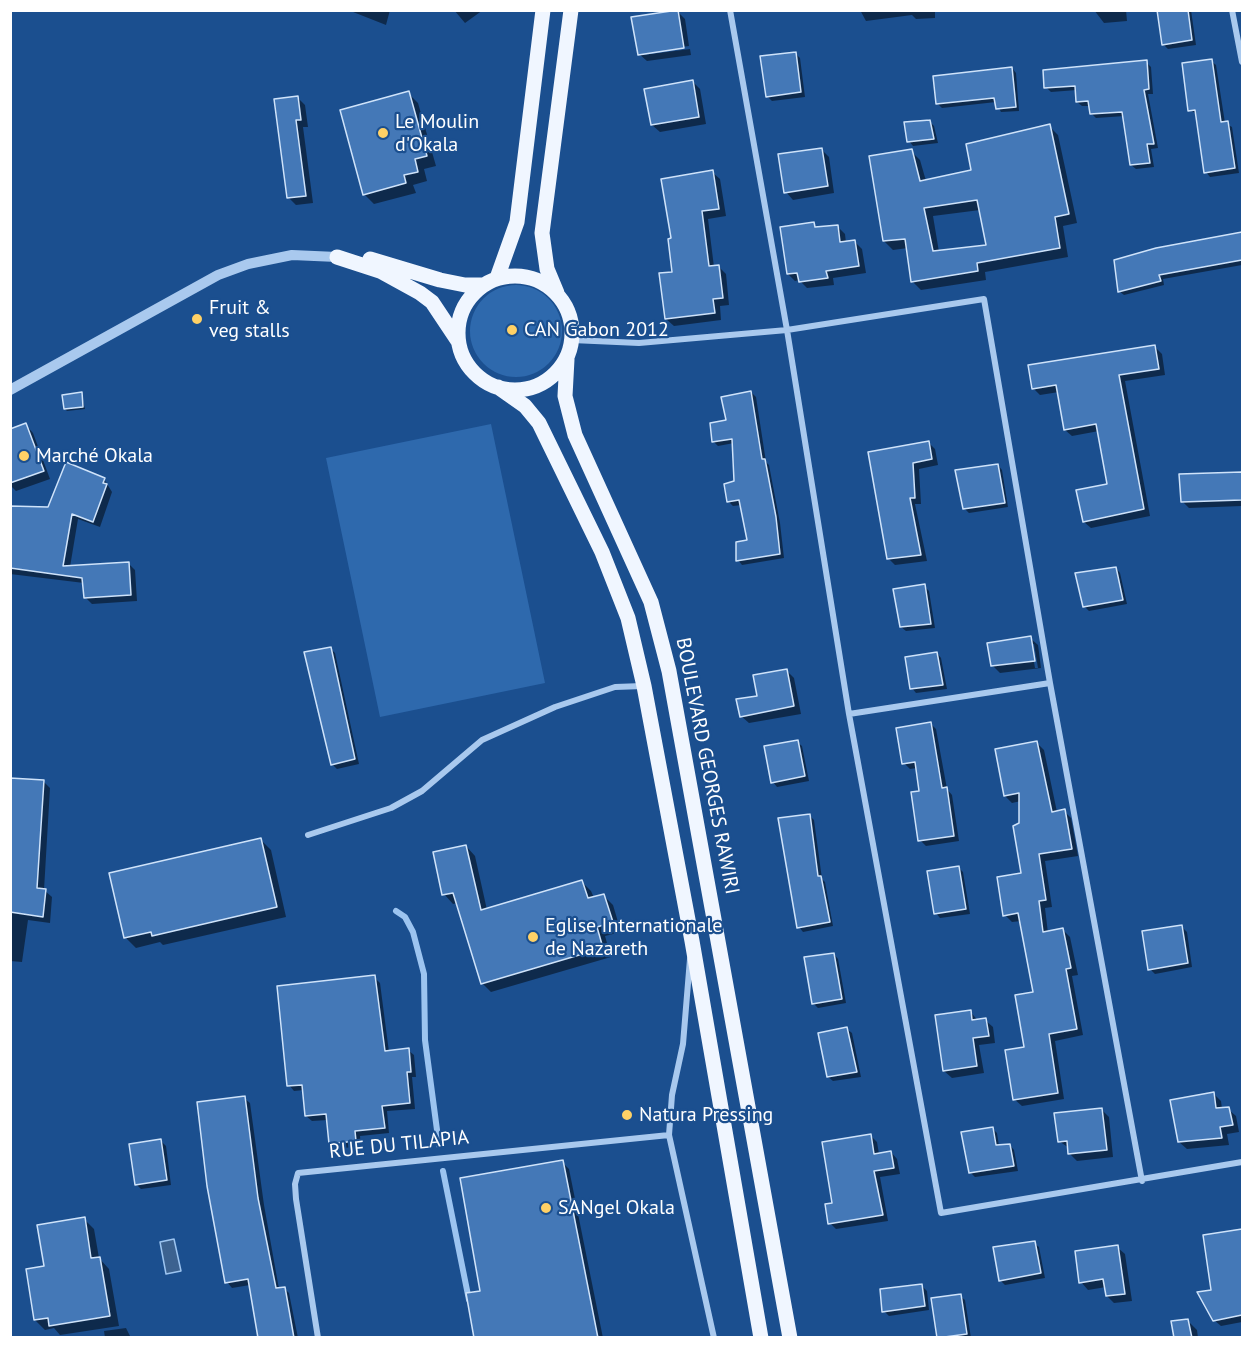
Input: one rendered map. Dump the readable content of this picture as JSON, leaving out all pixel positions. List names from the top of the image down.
{
  "streets": {
    "main road": ["BOULEVARD GEORGES RAWIRI"],
    "street": ["RUE DU TILAPIA"]
  },
  "places": [
    "Le Moulin d'Okala",
    "Fruit & veg stalls",
    "CAN Gabon 2012",
    "Marché Okala",
    "Eglise Internationale de Nazareth",
    "Natura Pressing",
    "SANgel Okala"
  ]
}
